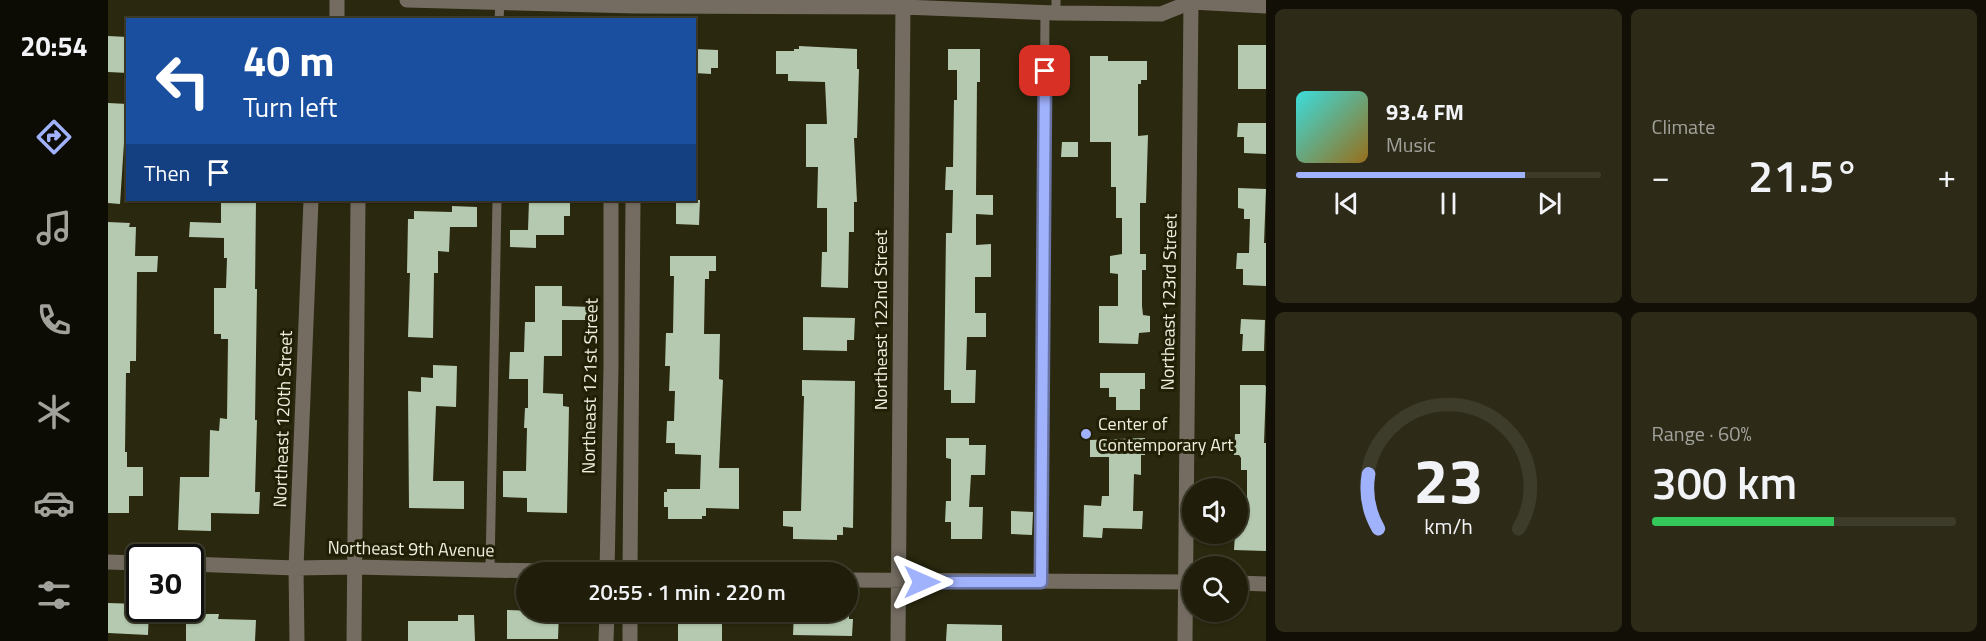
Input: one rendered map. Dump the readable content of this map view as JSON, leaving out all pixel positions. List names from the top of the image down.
{
  "streets": {
    "street": [
      "Northeast 123rd Street",
      "Northeast 122nd Street",
      "Northeast 121st Street",
      "Northeast 120th Street",
      "Northeast 9th Avenue"
    ]
  },
  "crossings": [
    ["Northeast 120th Street", "Northeast 9th Avenue"]
  ],
  "places": ["Center of Contemporary Art"],
  "page": {
    "tabs": "20:54",
    "tile": [
      "Climate",
      ["Range · 60%", "300 km"]
    ],
    "turn": ["40 m", "Turn left"],
    "song": ["93.4 FM", "Music"],
    "then": "Then",
    "heat": ["−", "21.5°", "+"],
    "limit": "30",
    "trip": "20:55 · 1 min · 220 m",
    "gauge": ["23", "km/h"]
  }
}
